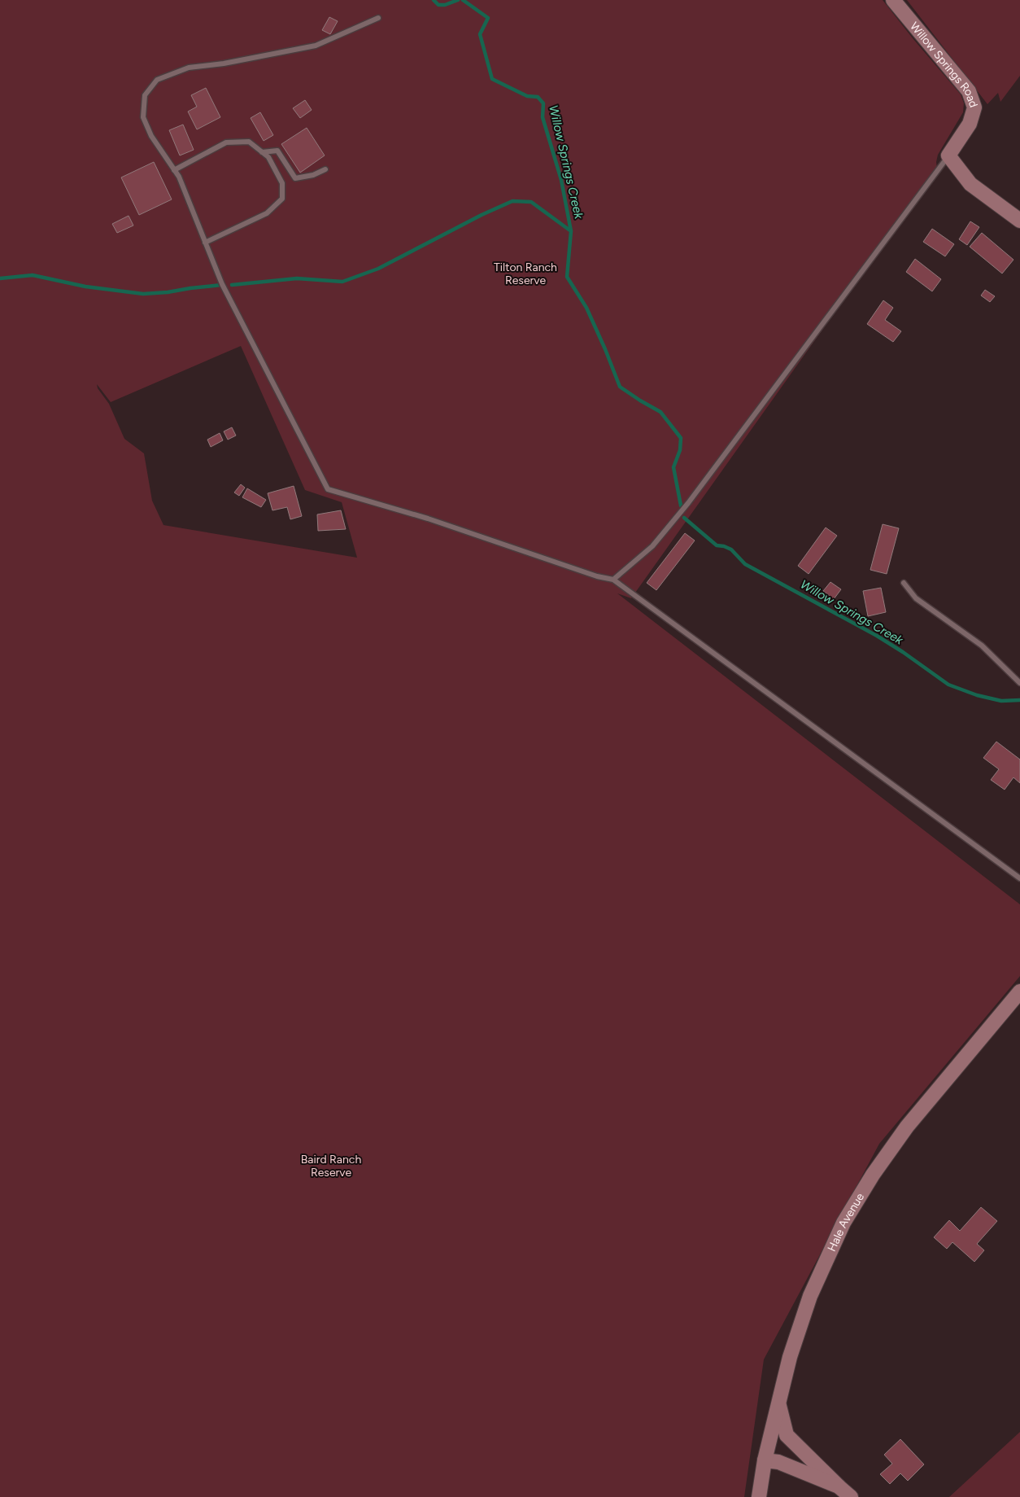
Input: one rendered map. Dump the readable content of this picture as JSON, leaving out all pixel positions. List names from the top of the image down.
{
  "streets": {
    "main road": ["Willow Springs Road", "Hale Avenue"]
  },
  "water": ["Willow Springs Creek"],
  "parks": ["Tilton Ranch Reserve", "Baird Ranch Reserve"]
}
